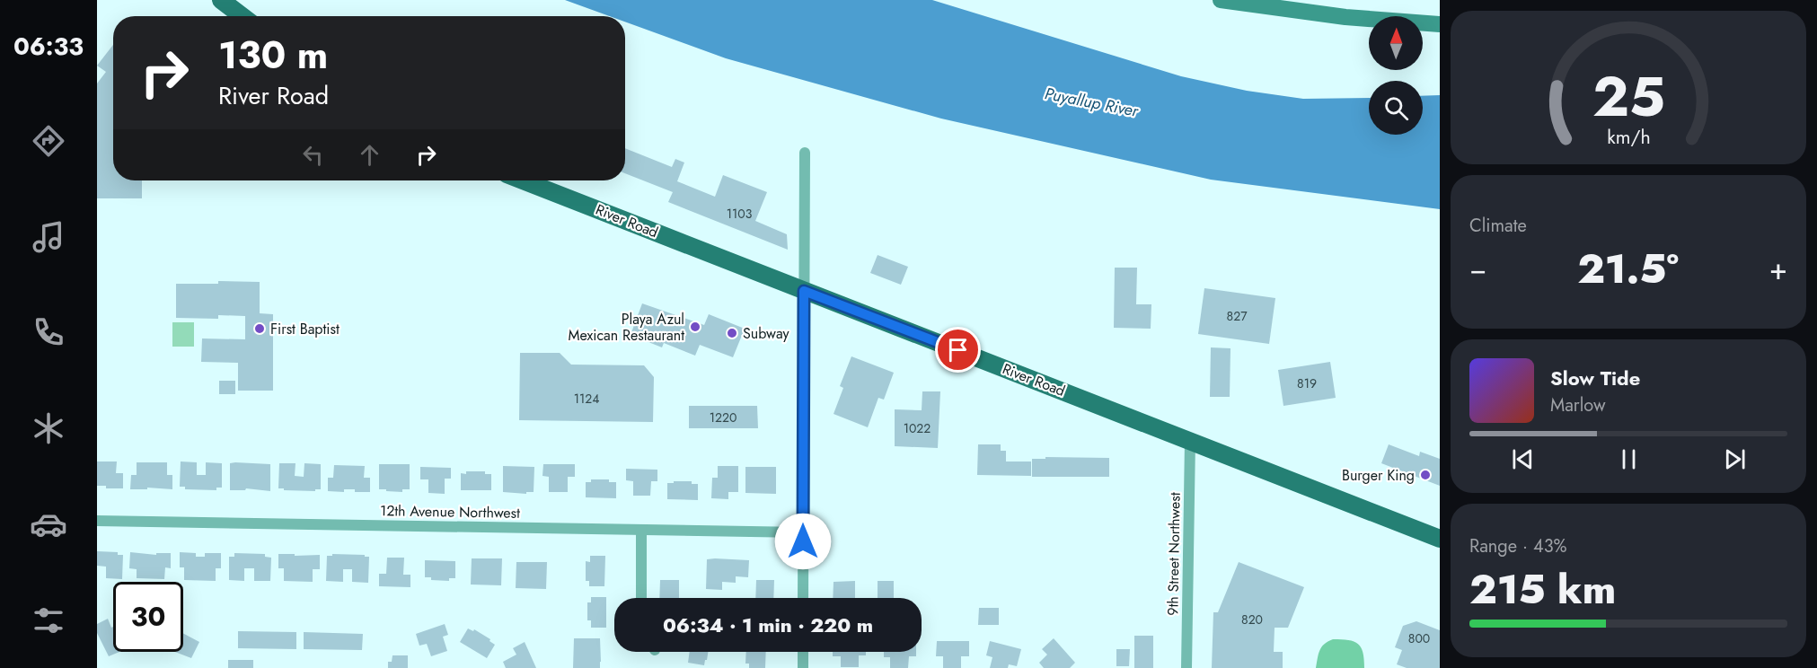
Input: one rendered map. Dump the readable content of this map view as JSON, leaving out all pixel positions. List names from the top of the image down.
{
  "streets": {
    "main road": ["River Road"],
    "street": ["12th Avenue Northwest", "9th Street Northwest"]
  },
  "crossings": [
    ["River Road", "9th Street Northwest"]
  ],
  "water": ["Puyallup River"],
  "places": [
    "Playa Azul Mexican Restaurant",
    "First Baptist",
    "Subway",
    "Burger King"
  ],
  "house_numbers": [
    "1103",
    "827",
    "819",
    "1124",
    "1220",
    "1022",
    "820",
    "800"
  ],
  "north": "top",
  "page": {
    "tabs": "06:33",
    "turn": ["130 m", "River Road"],
    "tile": [
      "Climate",
      ["Range · 43%", "215 km"]
    ],
    "heat": ["−", "21.5°", "+"],
    "song": ["Slow Tide", "Marlow"],
    "limit": "30",
    "trip": "06:34 · 1 min · 220 m",
    "gauge": ["25", "km/h"]
  }
}
